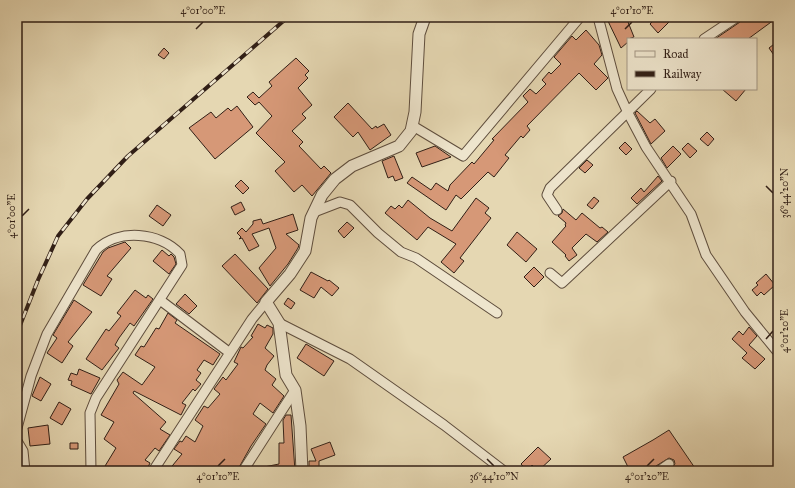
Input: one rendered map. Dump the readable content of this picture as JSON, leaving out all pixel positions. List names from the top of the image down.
{
  "legend": ["Road", "Railway"],
  "coordinates": [
    "4°01'00\"E",
    "4°01'10\"E",
    "36°44'20\"N",
    "4°01'20\"E",
    "36°44'10\"N"
  ]
}
